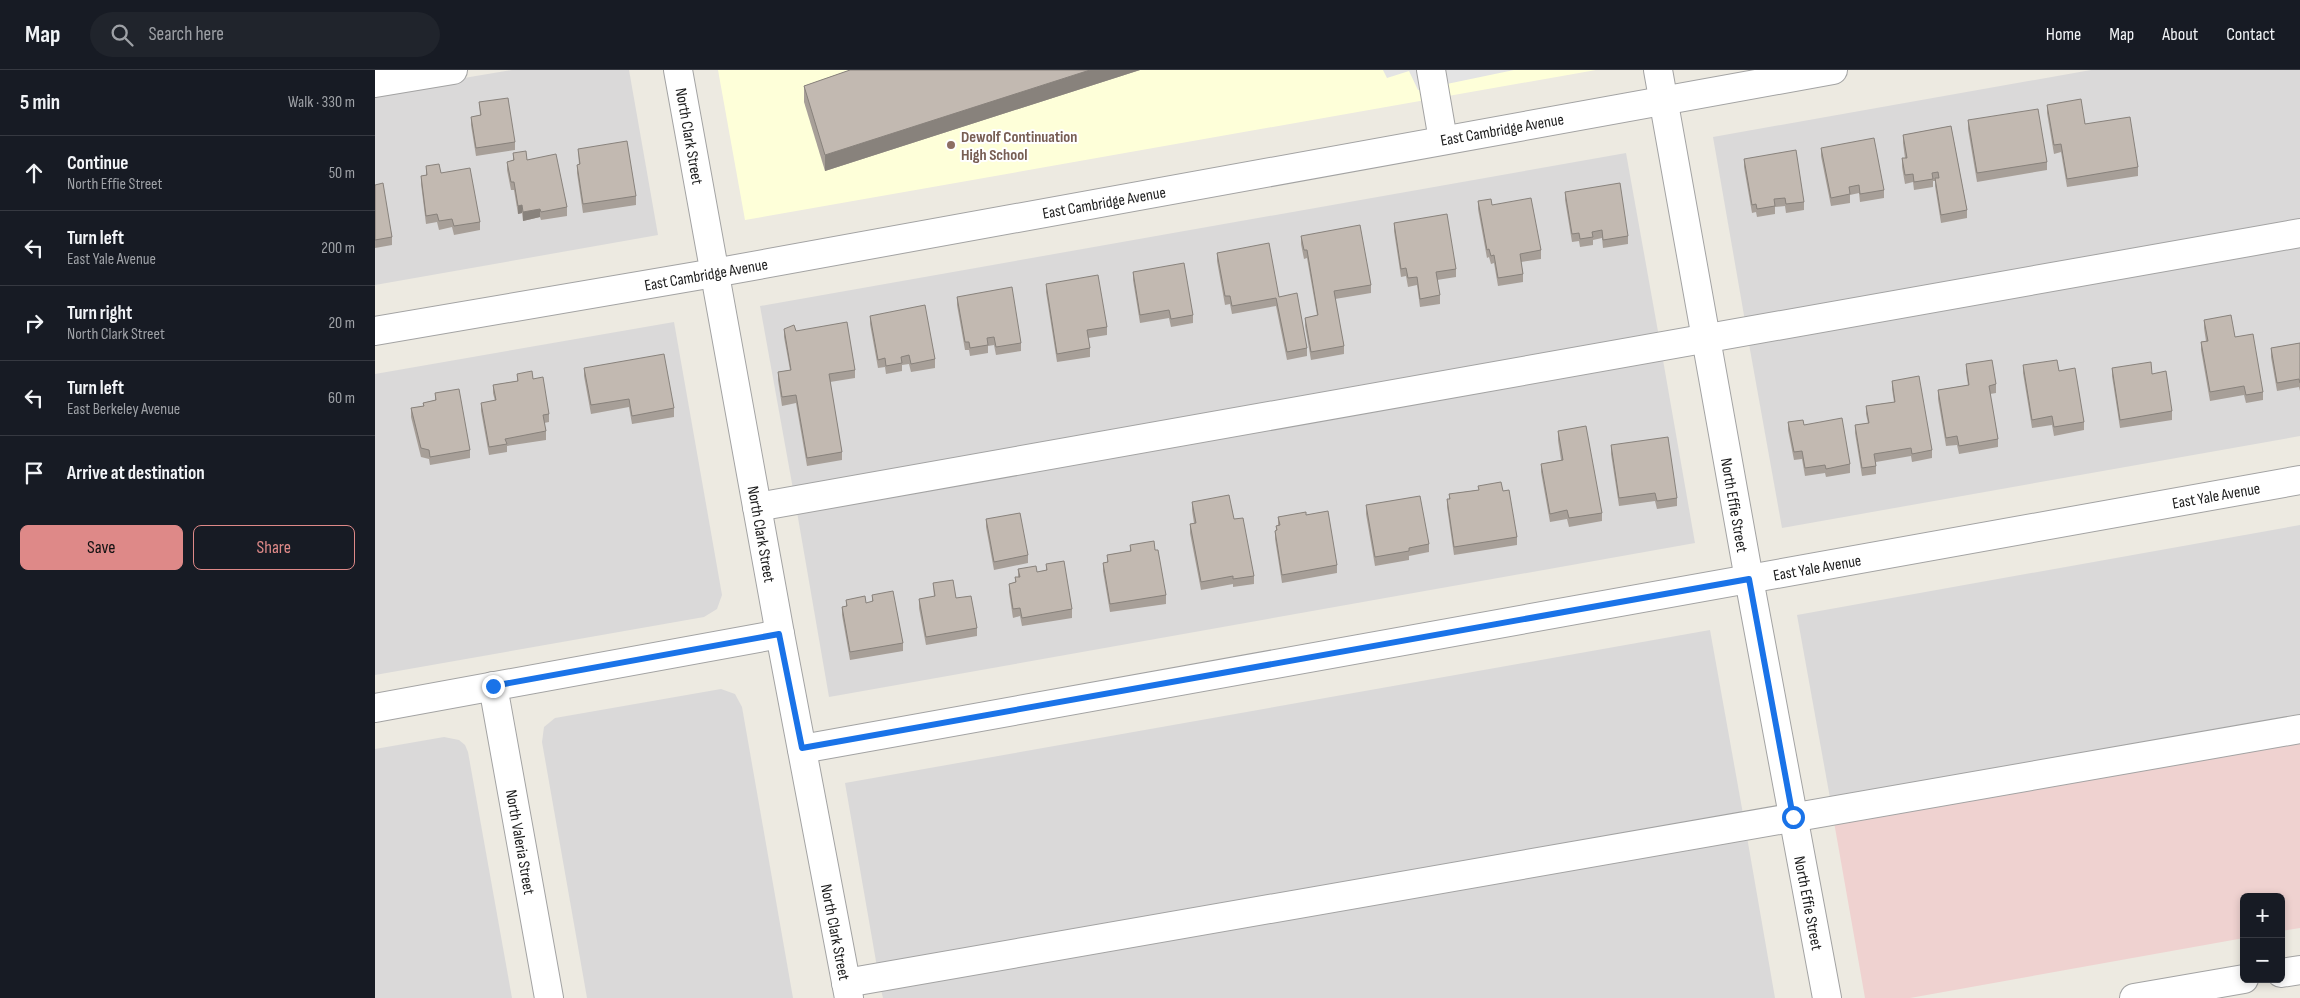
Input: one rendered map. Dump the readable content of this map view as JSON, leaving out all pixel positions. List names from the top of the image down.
{
  "streets": {
    "street": [
      "East Cambridge Avenue",
      "North Clark Street",
      "East Yale Avenue",
      "North Effie Street",
      "North Valeria Street"
    ]
  },
  "crossings": [
    ["East Cambridge Avenue", "North Clark Street"],
    ["East Cambridge Avenue", "North Effie Street"],
    ["North Clark Street", "East Yale Avenue"],
    ["East Yale Avenue", "North Effie Street"]
  ],
  "places": ["Dewolf Continuation High School"],
  "page": {
    "header": "Map",
    "search": "Search here",
    "nav": [
      "Home",
      "Map",
      "About",
      "Contact"
    ],
    "heading": ["5 min", "Walk · 330 m"],
    "list": [
      ["Continue", "North Effie Street", "50 m"],
      ["Turn left", "East Yale Avenue", "200 m"],
      ["Turn right", "North Clark Street", "20 m"],
      ["Turn left", "East Berkeley Avenue", "60 m"],
      "Arrive at destination"
    ],
    "buttons": ["Save", "Share"],
    "map_buttons": ["+", "−"]
  }
}
